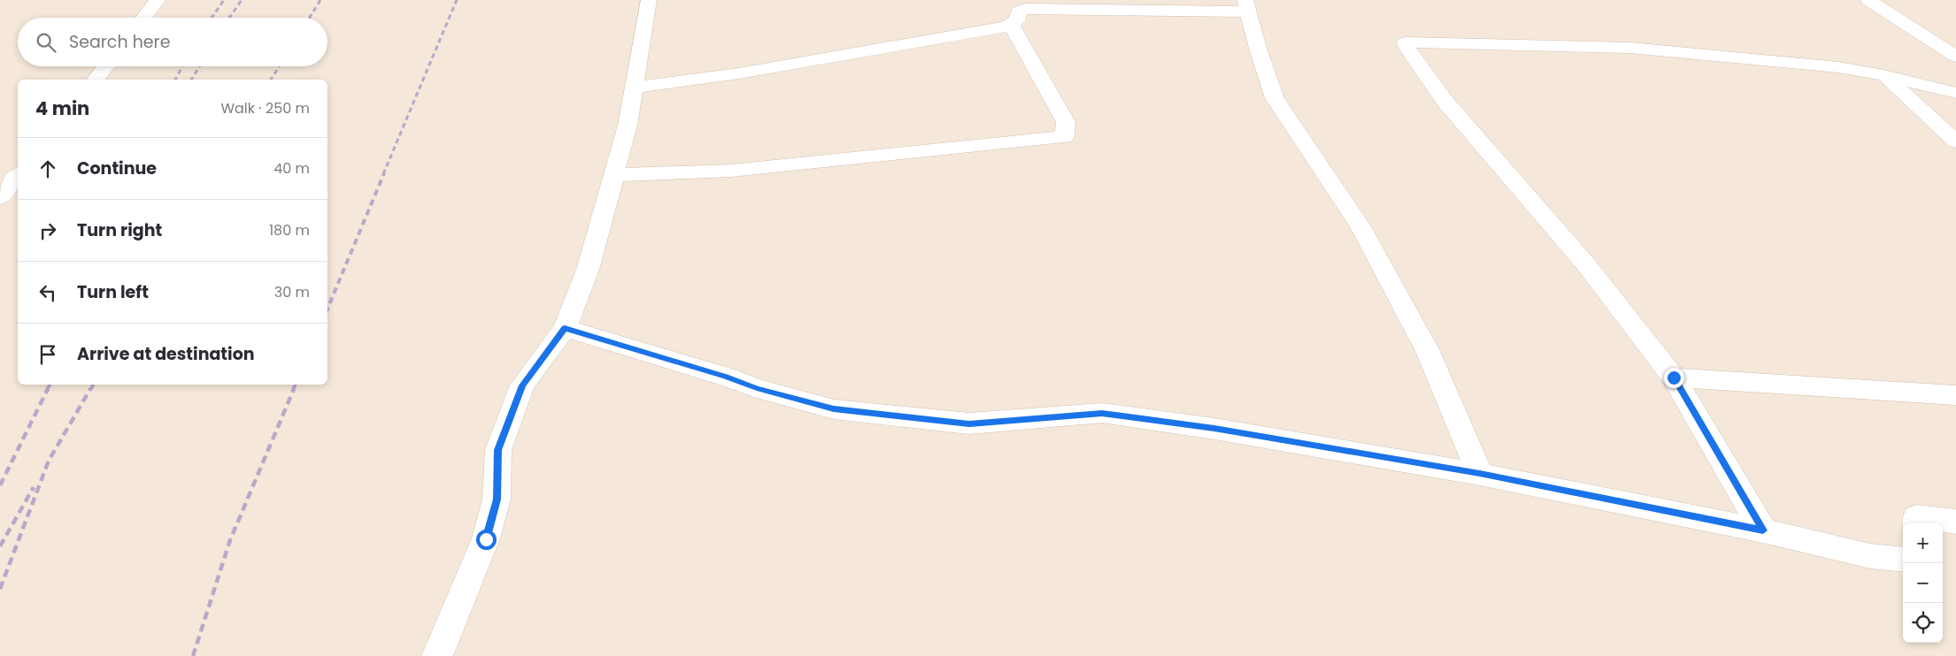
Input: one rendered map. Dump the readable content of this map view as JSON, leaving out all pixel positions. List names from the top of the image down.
{
  "page": {
    "search": "Search here",
    "heading": ["4 min", "Walk · 250 m"],
    "list": [
      ["Continue", "40 m"],
      ["Turn right", "180 m"],
      ["Turn left", "30 m"],
      "Arrive at destination"
    ],
    "map_buttons": ["+", "−"]
  }
}
